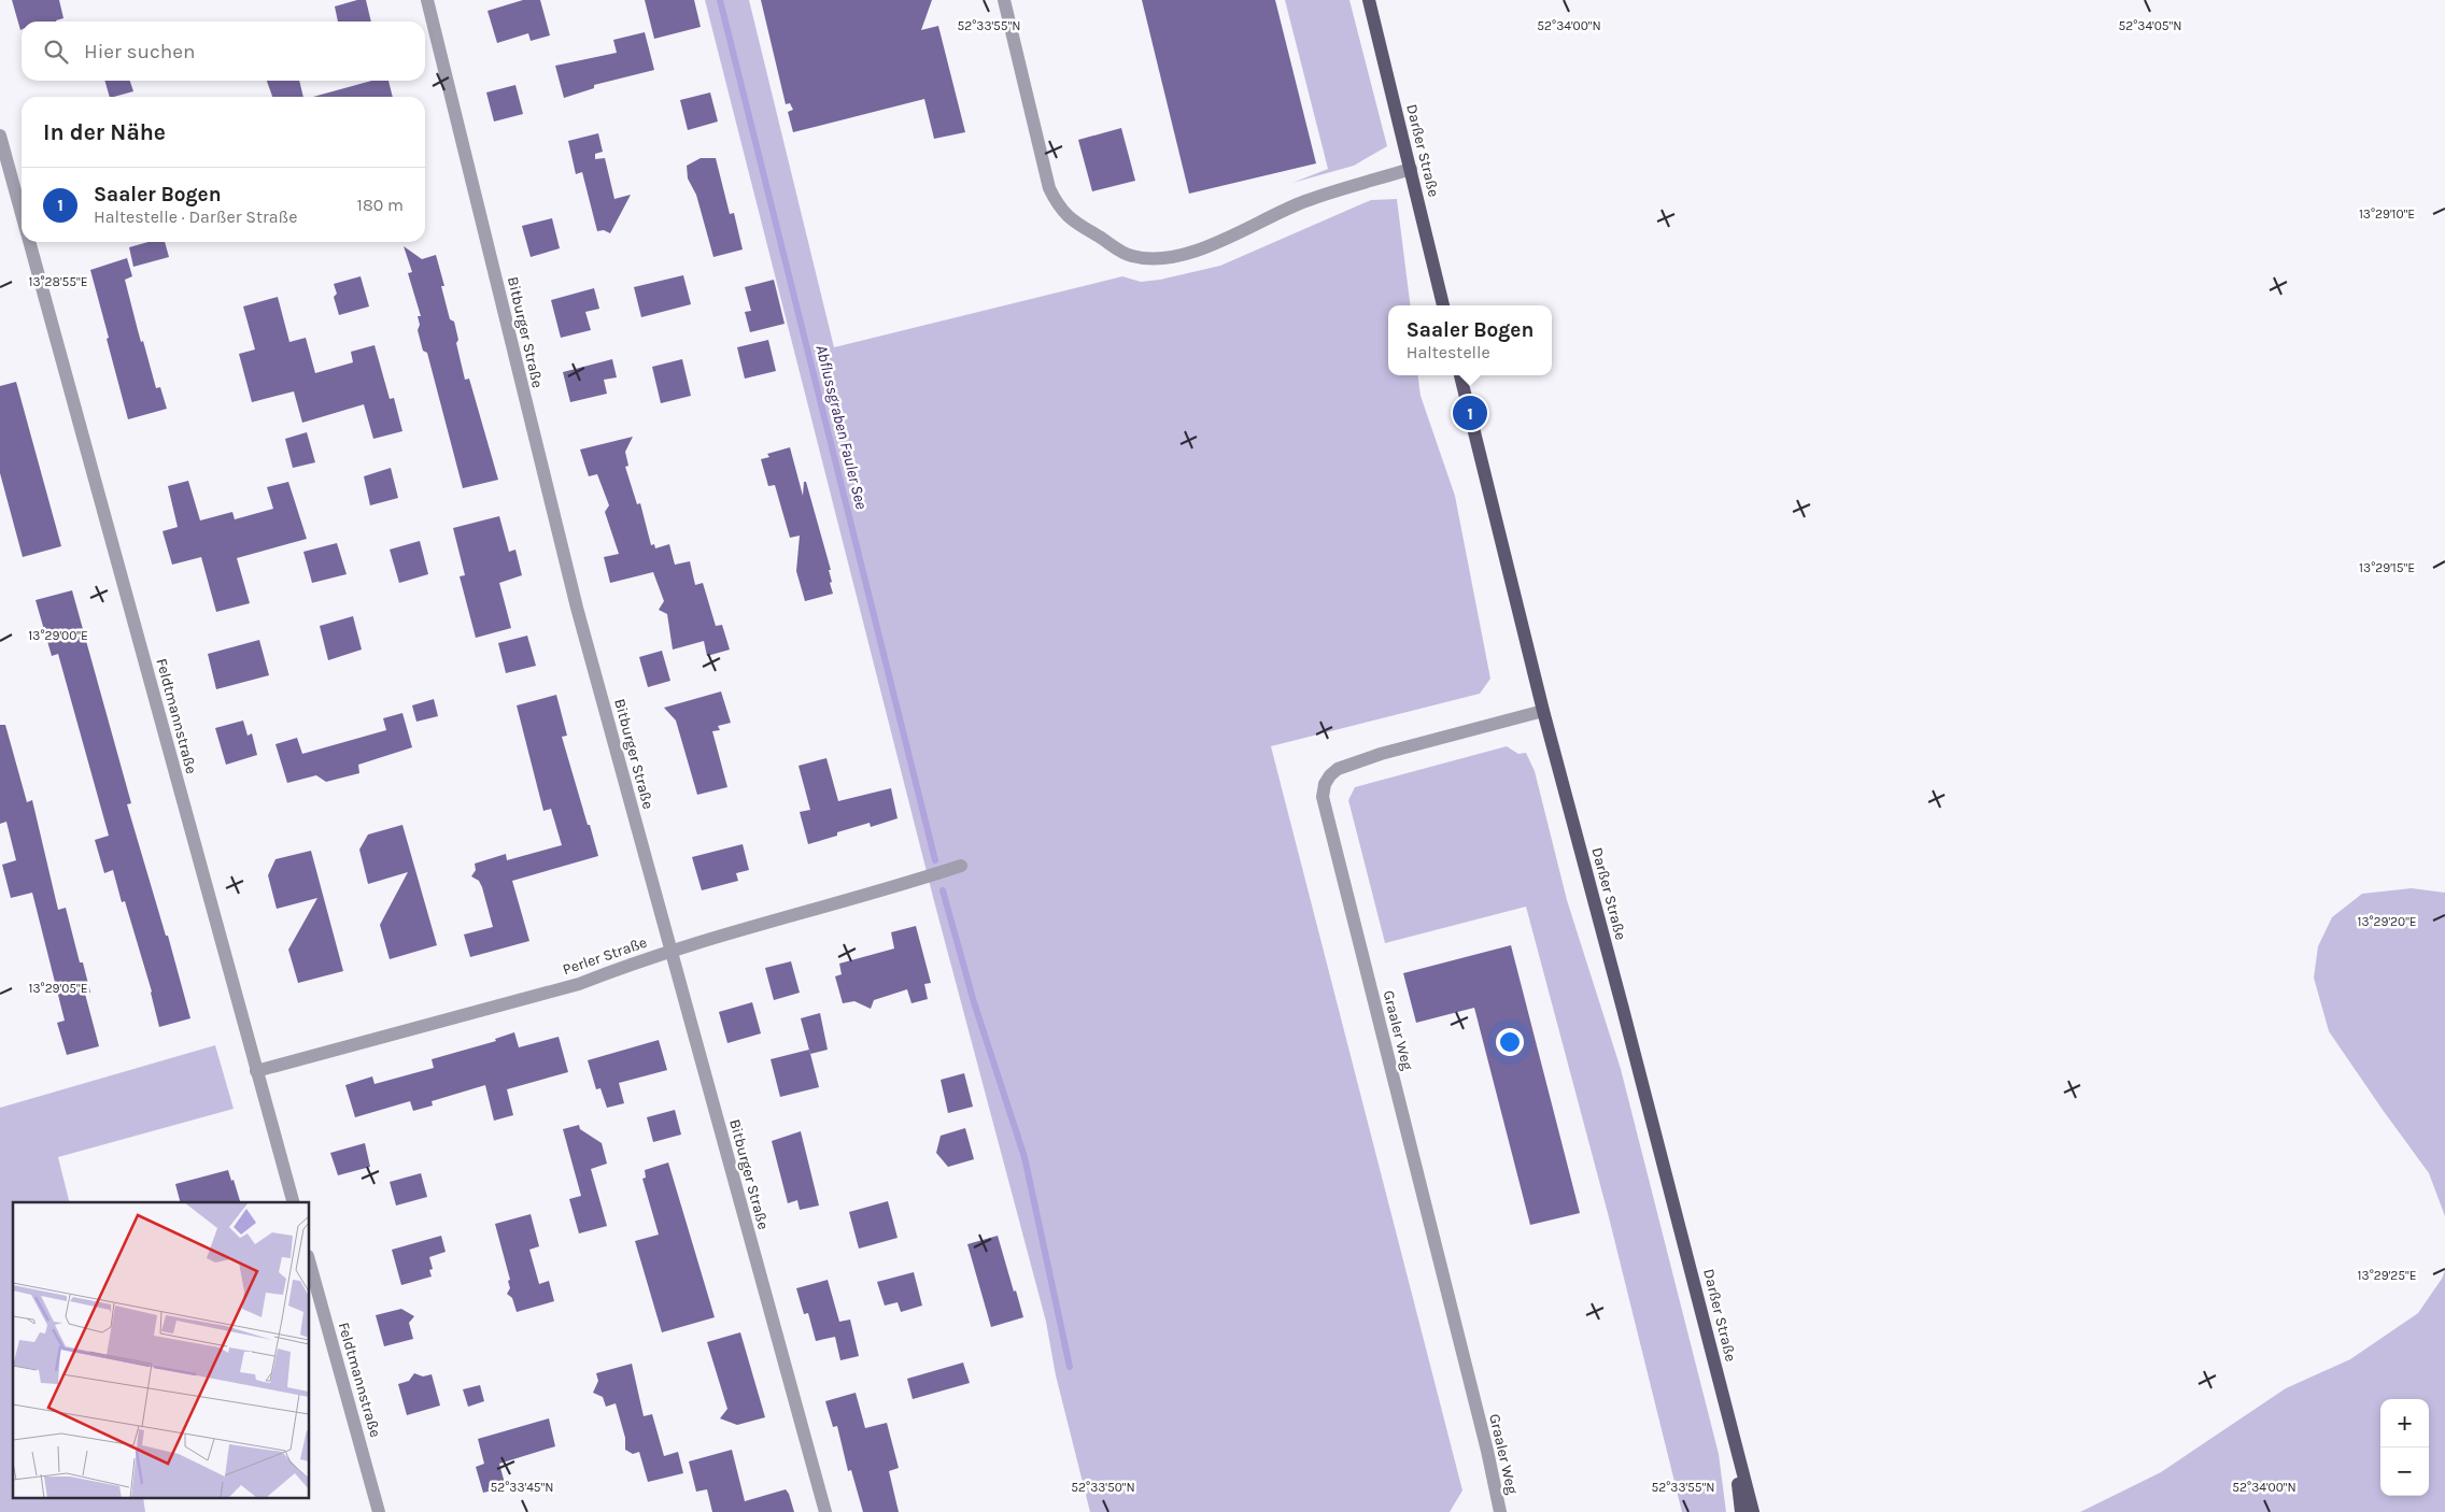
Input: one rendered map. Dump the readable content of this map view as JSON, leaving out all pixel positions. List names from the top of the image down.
{
  "streets": {
    "main road": ["Darßer Straße"],
    "street": [
      "Bitburger Straße",
      "Feldtmannstraße",
      "Perler Straße",
      "Graaler Weg"
    ]
  },
  "crossings": [
    ["Darßer Straße", "Graaler Weg"],
    ["Bitburger Straße", "Perler Straße"],
    ["Feldtmannstraße", "Perler Straße"]
  ],
  "water": ["Abflussgraben Fauler See"],
  "page": {
    "search": "Hier suchen",
    "heading": "In der Nähe",
    "list": [
      {
        "mark": "1",
        "name": "Saaler Bogen",
        "note": "Haltestelle · Darßer Straße",
        "value": "180 m"
      }
    ],
    "popup": ["Saaler Bogen", "Haltestelle"],
    "pins": "1",
    "map_buttons": ["+", "−"]
  },
  "coordinates": [
    "52°33'55\"N",
    "52°34'00\"N",
    "52°34'05\"N",
    "13°29'10\"E",
    "13°28'55\"E",
    "13°29'15\"E",
    "13°29'00\"E",
    "13°29'20\"E",
    "13°29'05\"E",
    "13°29'25\"E",
    "52°33'45\"N",
    "52°33'50\"N"
  ]
}
